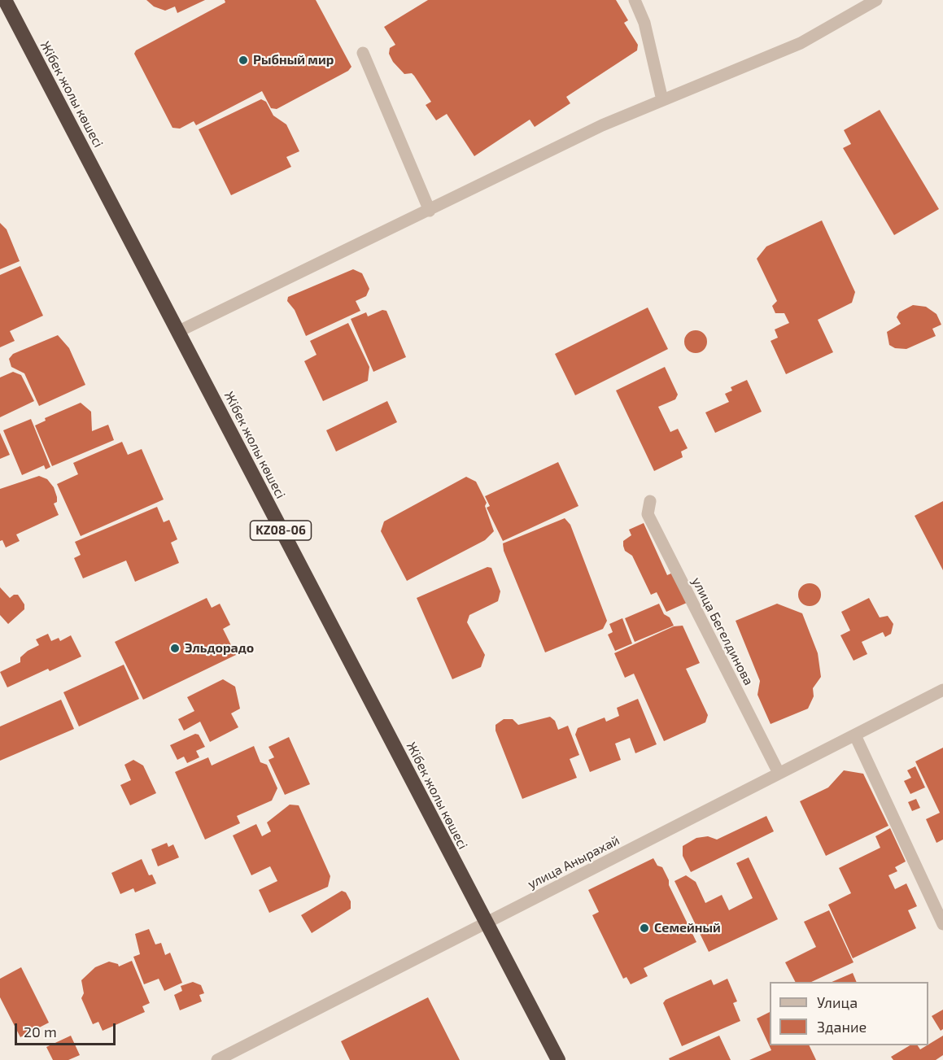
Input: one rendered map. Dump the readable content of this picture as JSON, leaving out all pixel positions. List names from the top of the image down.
{
  "streets": {
    "highway": ["Жібек жолы көшесі", "KZ08-06"],
    "street": ["улица Бегелдинова", "улица Анырахай"]
  },
  "crossings": [
    ["Жібек жолы көшесі", "улица Анырахай"],
    ["улица Бегелдинова", "улица Анырахай"]
  ],
  "places": ["Рыбный мир", "Эльдорадо", "Семейный"],
  "legend": ["Улица", "Здание"],
  "scale_bar": "20 m"
}
